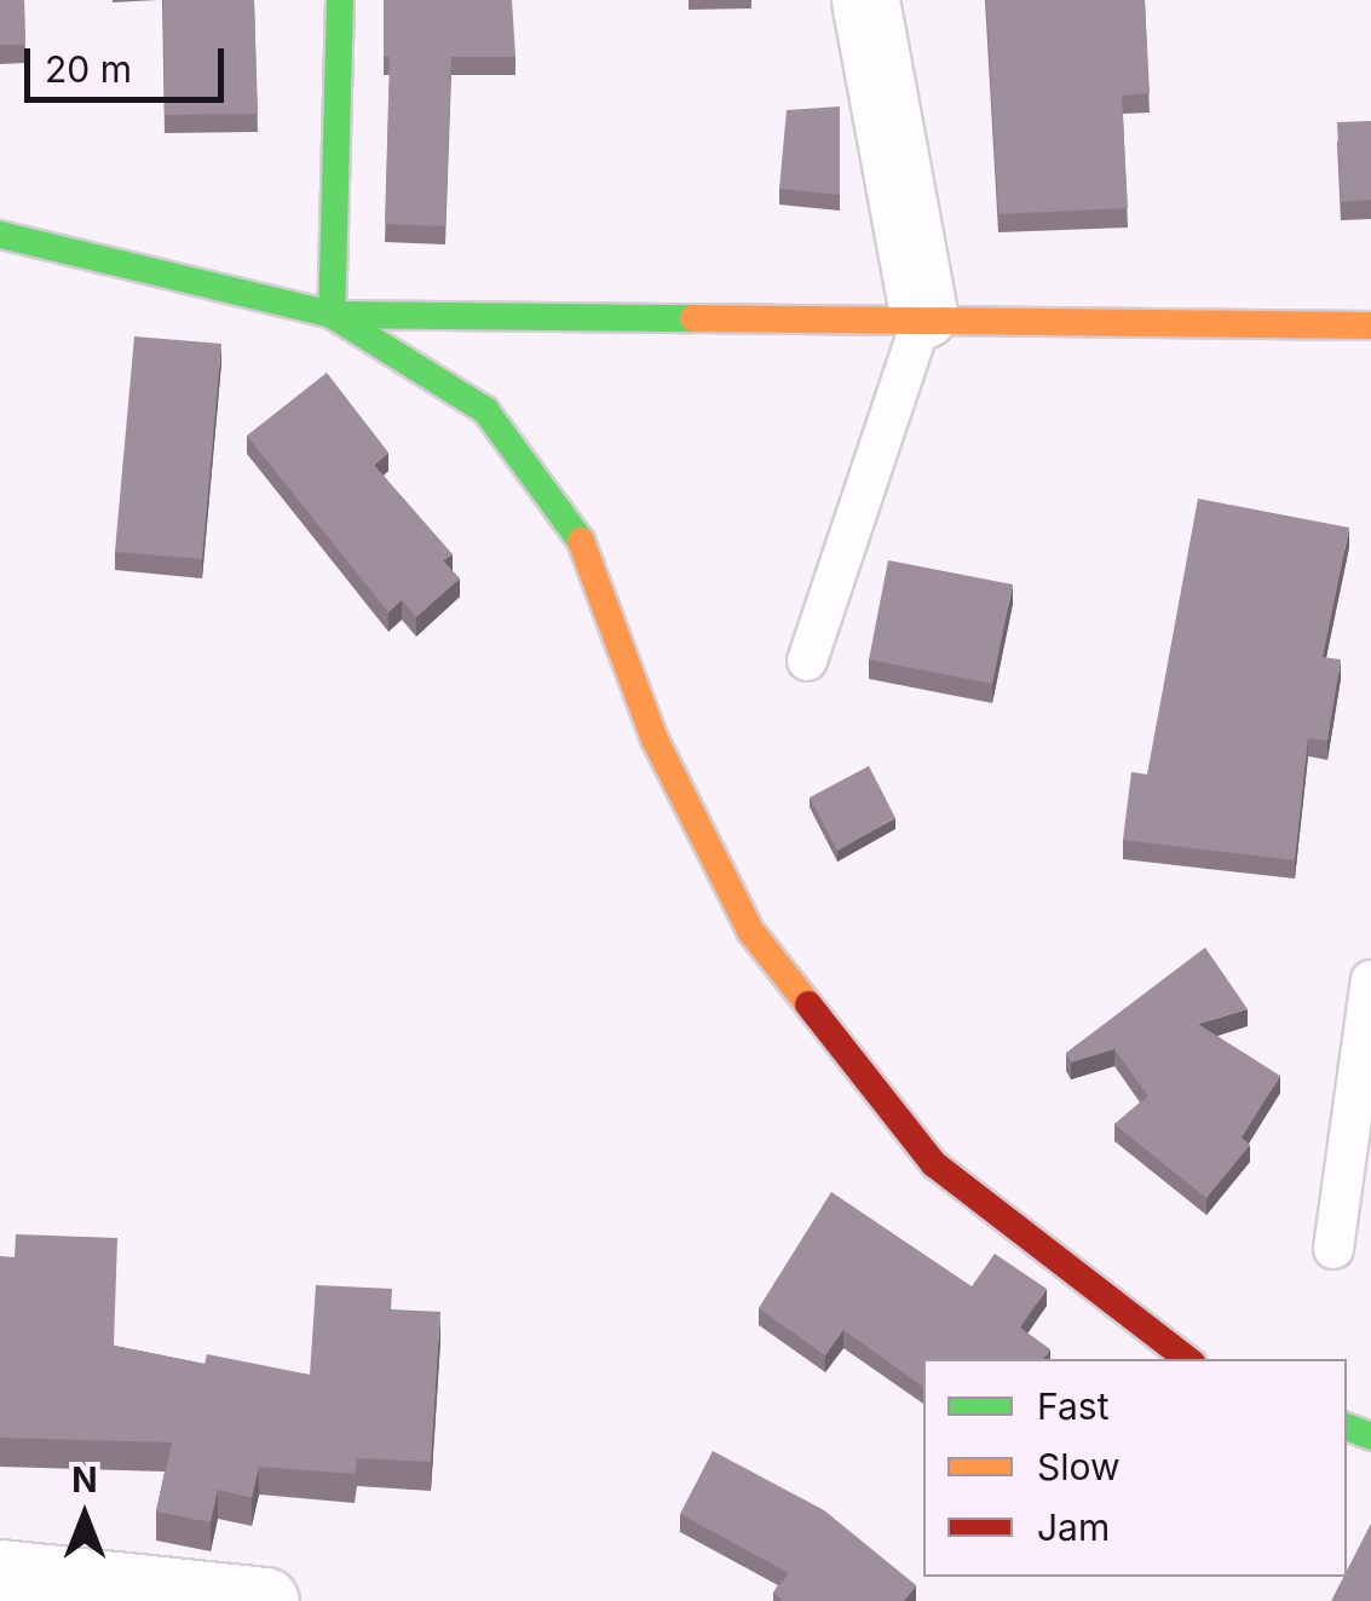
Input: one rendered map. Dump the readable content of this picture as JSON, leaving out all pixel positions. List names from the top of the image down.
{
  "legend": ["Fast", "Slow", "Jam"],
  "scale_bar": "20 m",
  "north": "top"
}
